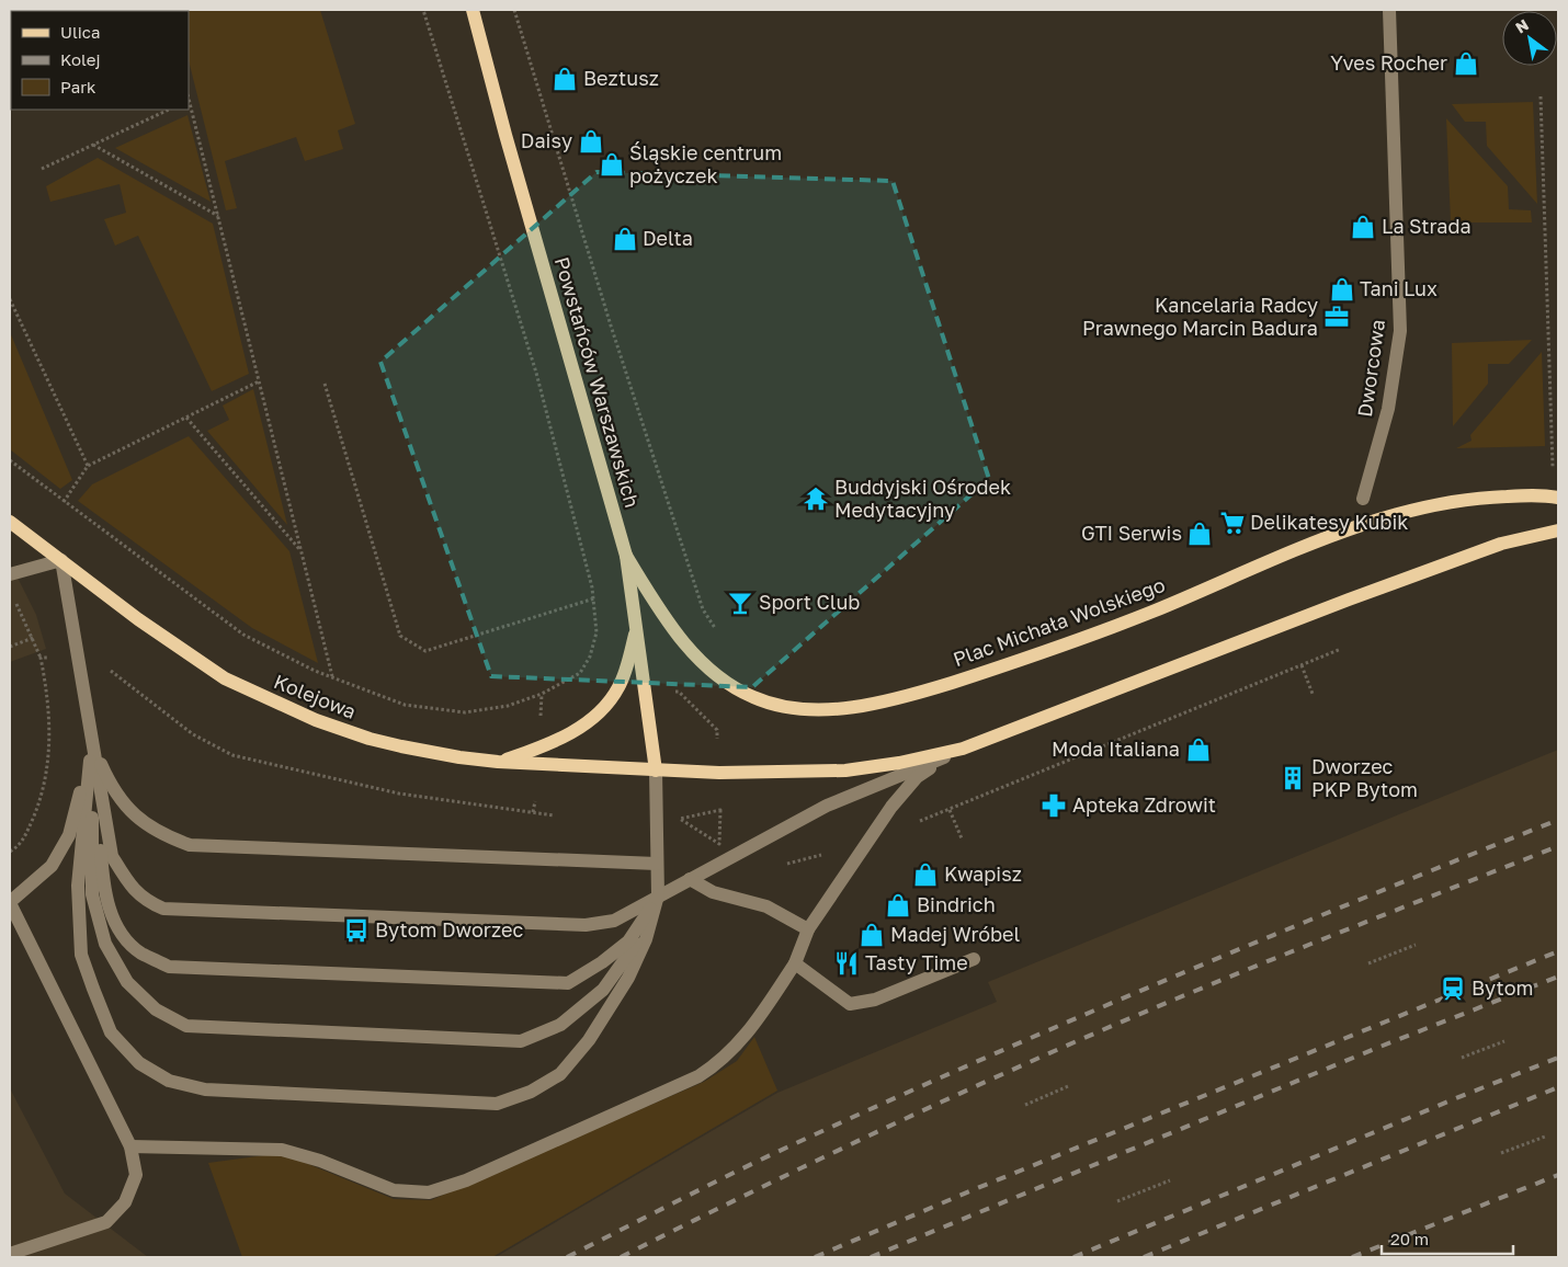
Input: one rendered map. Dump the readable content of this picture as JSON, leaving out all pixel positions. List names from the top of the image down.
{
  "streets": {
    "main road": ["Powstańców Warszawskich", "Plac Michała Wolskiego", "Kolejowa"],
    "street": ["Dworcowa"]
  },
  "crossings": [
    ["Powstańców Warszawskich", "Plac Michała Wolskiego"],
    ["Powstańców Warszawskich", "Kolejowa"]
  ],
  "places": {
    "shop": [
      "Yves Rocher",
      "Beztusz",
      "Daisy",
      "Śląskie centrum pożyczek",
      "La Strada",
      "Delta",
      "Tani Lux",
      "GTI Serwis",
      "Moda Italiana",
      "Kwapisz",
      "Bindrich",
      "Madej Wróbel"
    ],
    "office": ["Kancelaria Radcy Prawnego Marcin Badura"],
    "temple": ["Buddyjski Ośrodek Medytacyjny"],
    "supermarket": ["Delikatesy Kubik"],
    "bar": ["Sport Club"],
    "building": ["Dworzec PKP Bytom"],
    "pharmacy": ["Apteka Zdrowit"],
    "bus stop": ["Bytom Dworzec"],
    "restaurant": ["Tasty Time"],
    "station": ["Bytom"]
  },
  "legend": ["Ulica", "Kolej", "Park"],
  "scale_bar": "20 m",
  "north": "top left"
}
